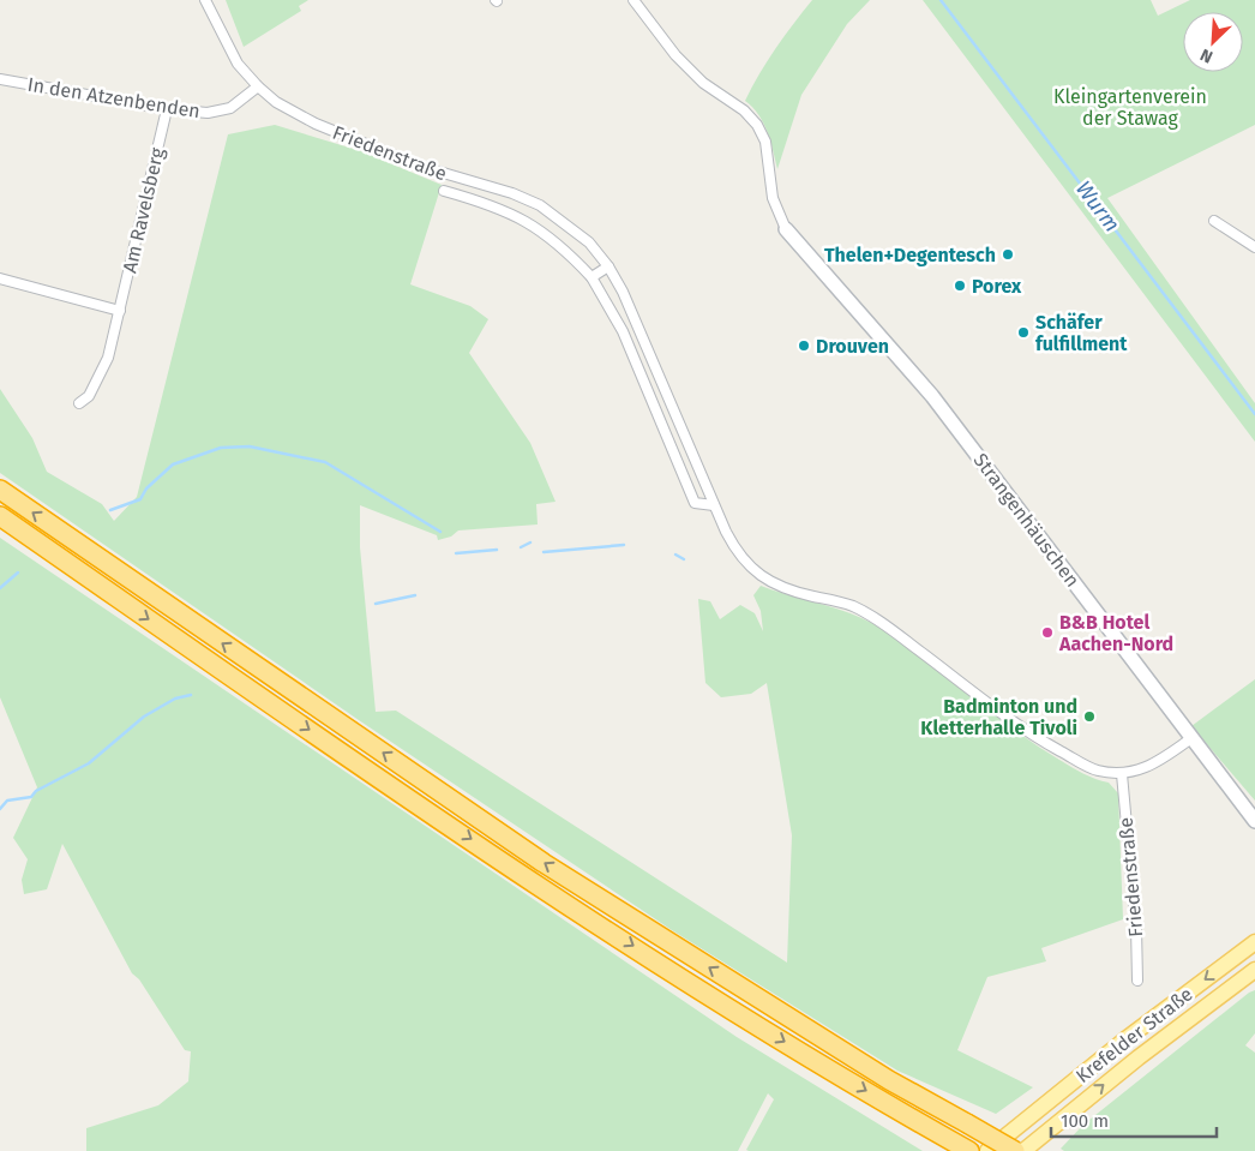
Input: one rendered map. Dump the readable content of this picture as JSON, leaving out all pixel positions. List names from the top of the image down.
{
  "streets": {
    "main road": ["Krefelder Straße"],
    "street": [
      "In den Atzenbenden",
      "Friedenstraße",
      "Am Ravelsberg",
      "Strangenhäuschen"
    ]
  },
  "crossings": [
    ["In den Atzenbenden", "Friedenstraße"],
    ["In den Atzenbenden", "Am Ravelsberg"],
    ["Friedenstraße", "Strangenhäuschen"]
  ],
  "water": ["Wurm"],
  "parks": ["Kleingartenverein der Stawag"],
  "places": [
    "Thelen+Degentesch",
    "Porex",
    "Schäfer fulfillment",
    "Drouven",
    "B&B Hotel Aachen-Nord",
    "Badminton und Kletterhalle Tivoli"
  ],
  "scale_bar": "100 m",
  "north": "bottom left"
}
